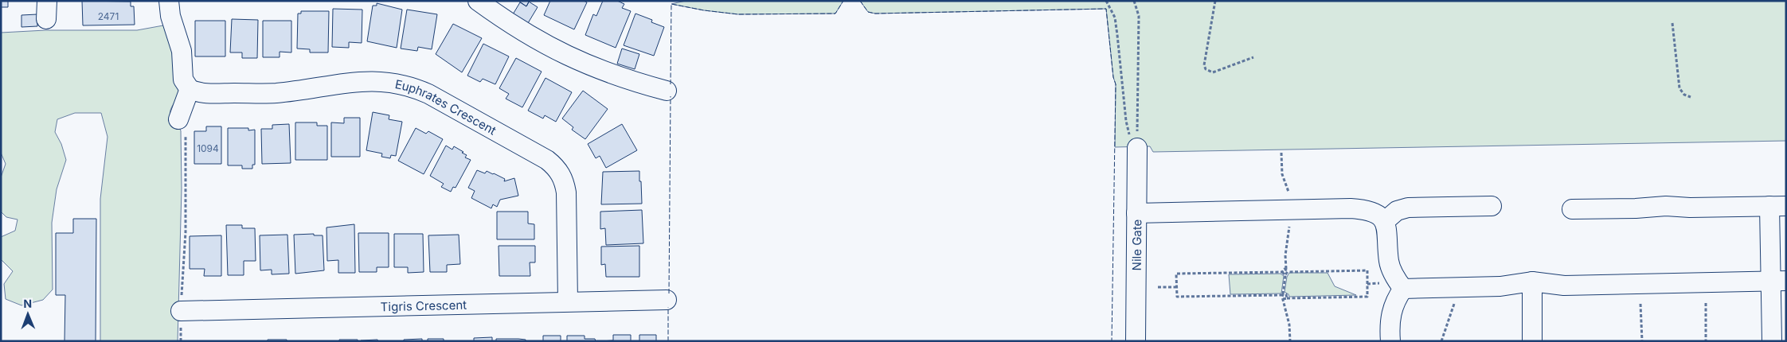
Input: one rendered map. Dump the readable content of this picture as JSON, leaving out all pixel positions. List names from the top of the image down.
{
  "streets": {
    "street": ["Euphrates Crescent", "Nile Gate", "Tigris Crescent"]
  },
  "crossings": [
    ["Euphrates Crescent", "Tigris Crescent"]
  ],
  "house_numbers": ["2471", "1094"],
  "north": "top"
}
